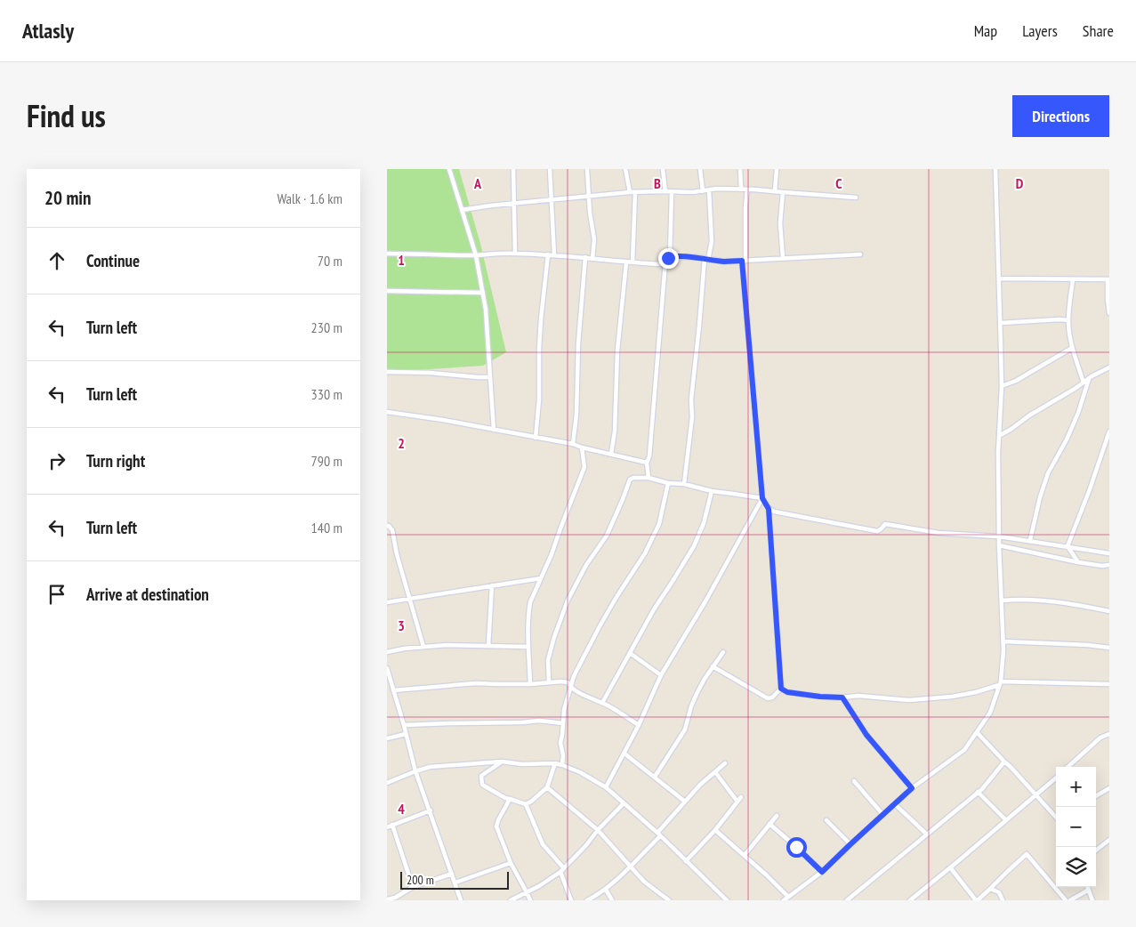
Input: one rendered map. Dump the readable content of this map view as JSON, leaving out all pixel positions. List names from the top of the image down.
{
  "scale_bar": "200 m",
  "page": {
    "header": "Atlasly",
    "nav": ["Map", "Layers", "Share"],
    "title": "Find us",
    "buttons": "Directions",
    "heading": ["20 min", "Walk · 1.6 km"],
    "list": [
      ["Continue", "70 m"],
      ["Turn left", "230 m"],
      ["Turn left", "330 m"],
      ["Turn right", "790 m"],
      ["Turn left", "140 m"],
      "Arrive at destination"
    ],
    "map_buttons": ["+", "−"],
    "scale": "200 m"
  },
  "grid": {
    "columns": [
      "A",
      "B",
      "C",
      "D"
    ],
    "rows": [
      "1",
      "2",
      "3",
      "4"
    ]
  }
}
